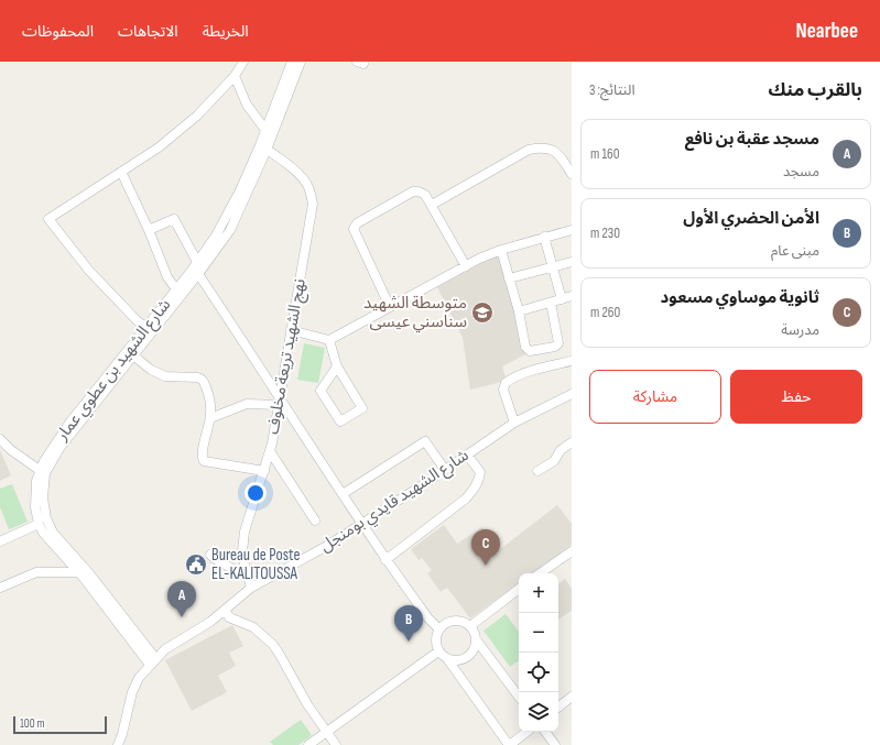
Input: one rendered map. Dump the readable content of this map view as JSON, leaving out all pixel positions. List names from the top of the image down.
{
  "streets": {
    "street": ["نهج الشهيد تريعة مخلوف", "شارع الشهيد بن عطوي عمار", "شارع الشهيد قايدي بومنجل"]
  },
  "crossings": [
    ["نهج الشهيد تريعة مخلوف", "شارع الشهيد بن عطوي عمار"],
    ["نهج الشهيد تريعة مخلوف", "شارع الشهيد قايدي بومنجل"],
    ["شارع الشهيد بن عطوي عمار", "شارع الشهيد قايدي بومنجل"]
  ],
  "places": {
    "school or university": ["متوسطة الشهيد سناسني عيسى"],
    "public building": ["Bureau de Poste EL-KALITOUSSA"]
  },
  "scale_bar": "100 m",
  "page": {
    "header": "Nearbee",
    "nav": ["الخريطة", "الاتجاهات", "المحفوظات"],
    "heading": ["بالقرب منك", "النتائج: 3"],
    "list": [
      {
        "mark": "A",
        "name": "مسجد عقبة بن نافع",
        "note": "مسجد",
        "value": "160 m"
      },
      {
        "mark": "B",
        "name": "الأمن الحضري الأول",
        "note": "مبنى عام",
        "value": "230 m"
      },
      {
        "mark": "C",
        "name": "ثانوية موساوي مسعود",
        "note": "مدرسة",
        "value": "260 m"
      }
    ],
    "buttons": ["حفظ", "مشاركة"],
    "pins": ["C", "A", "B"],
    "map_buttons": ["+", "−"],
    "scale": "100 m"
  }
}
